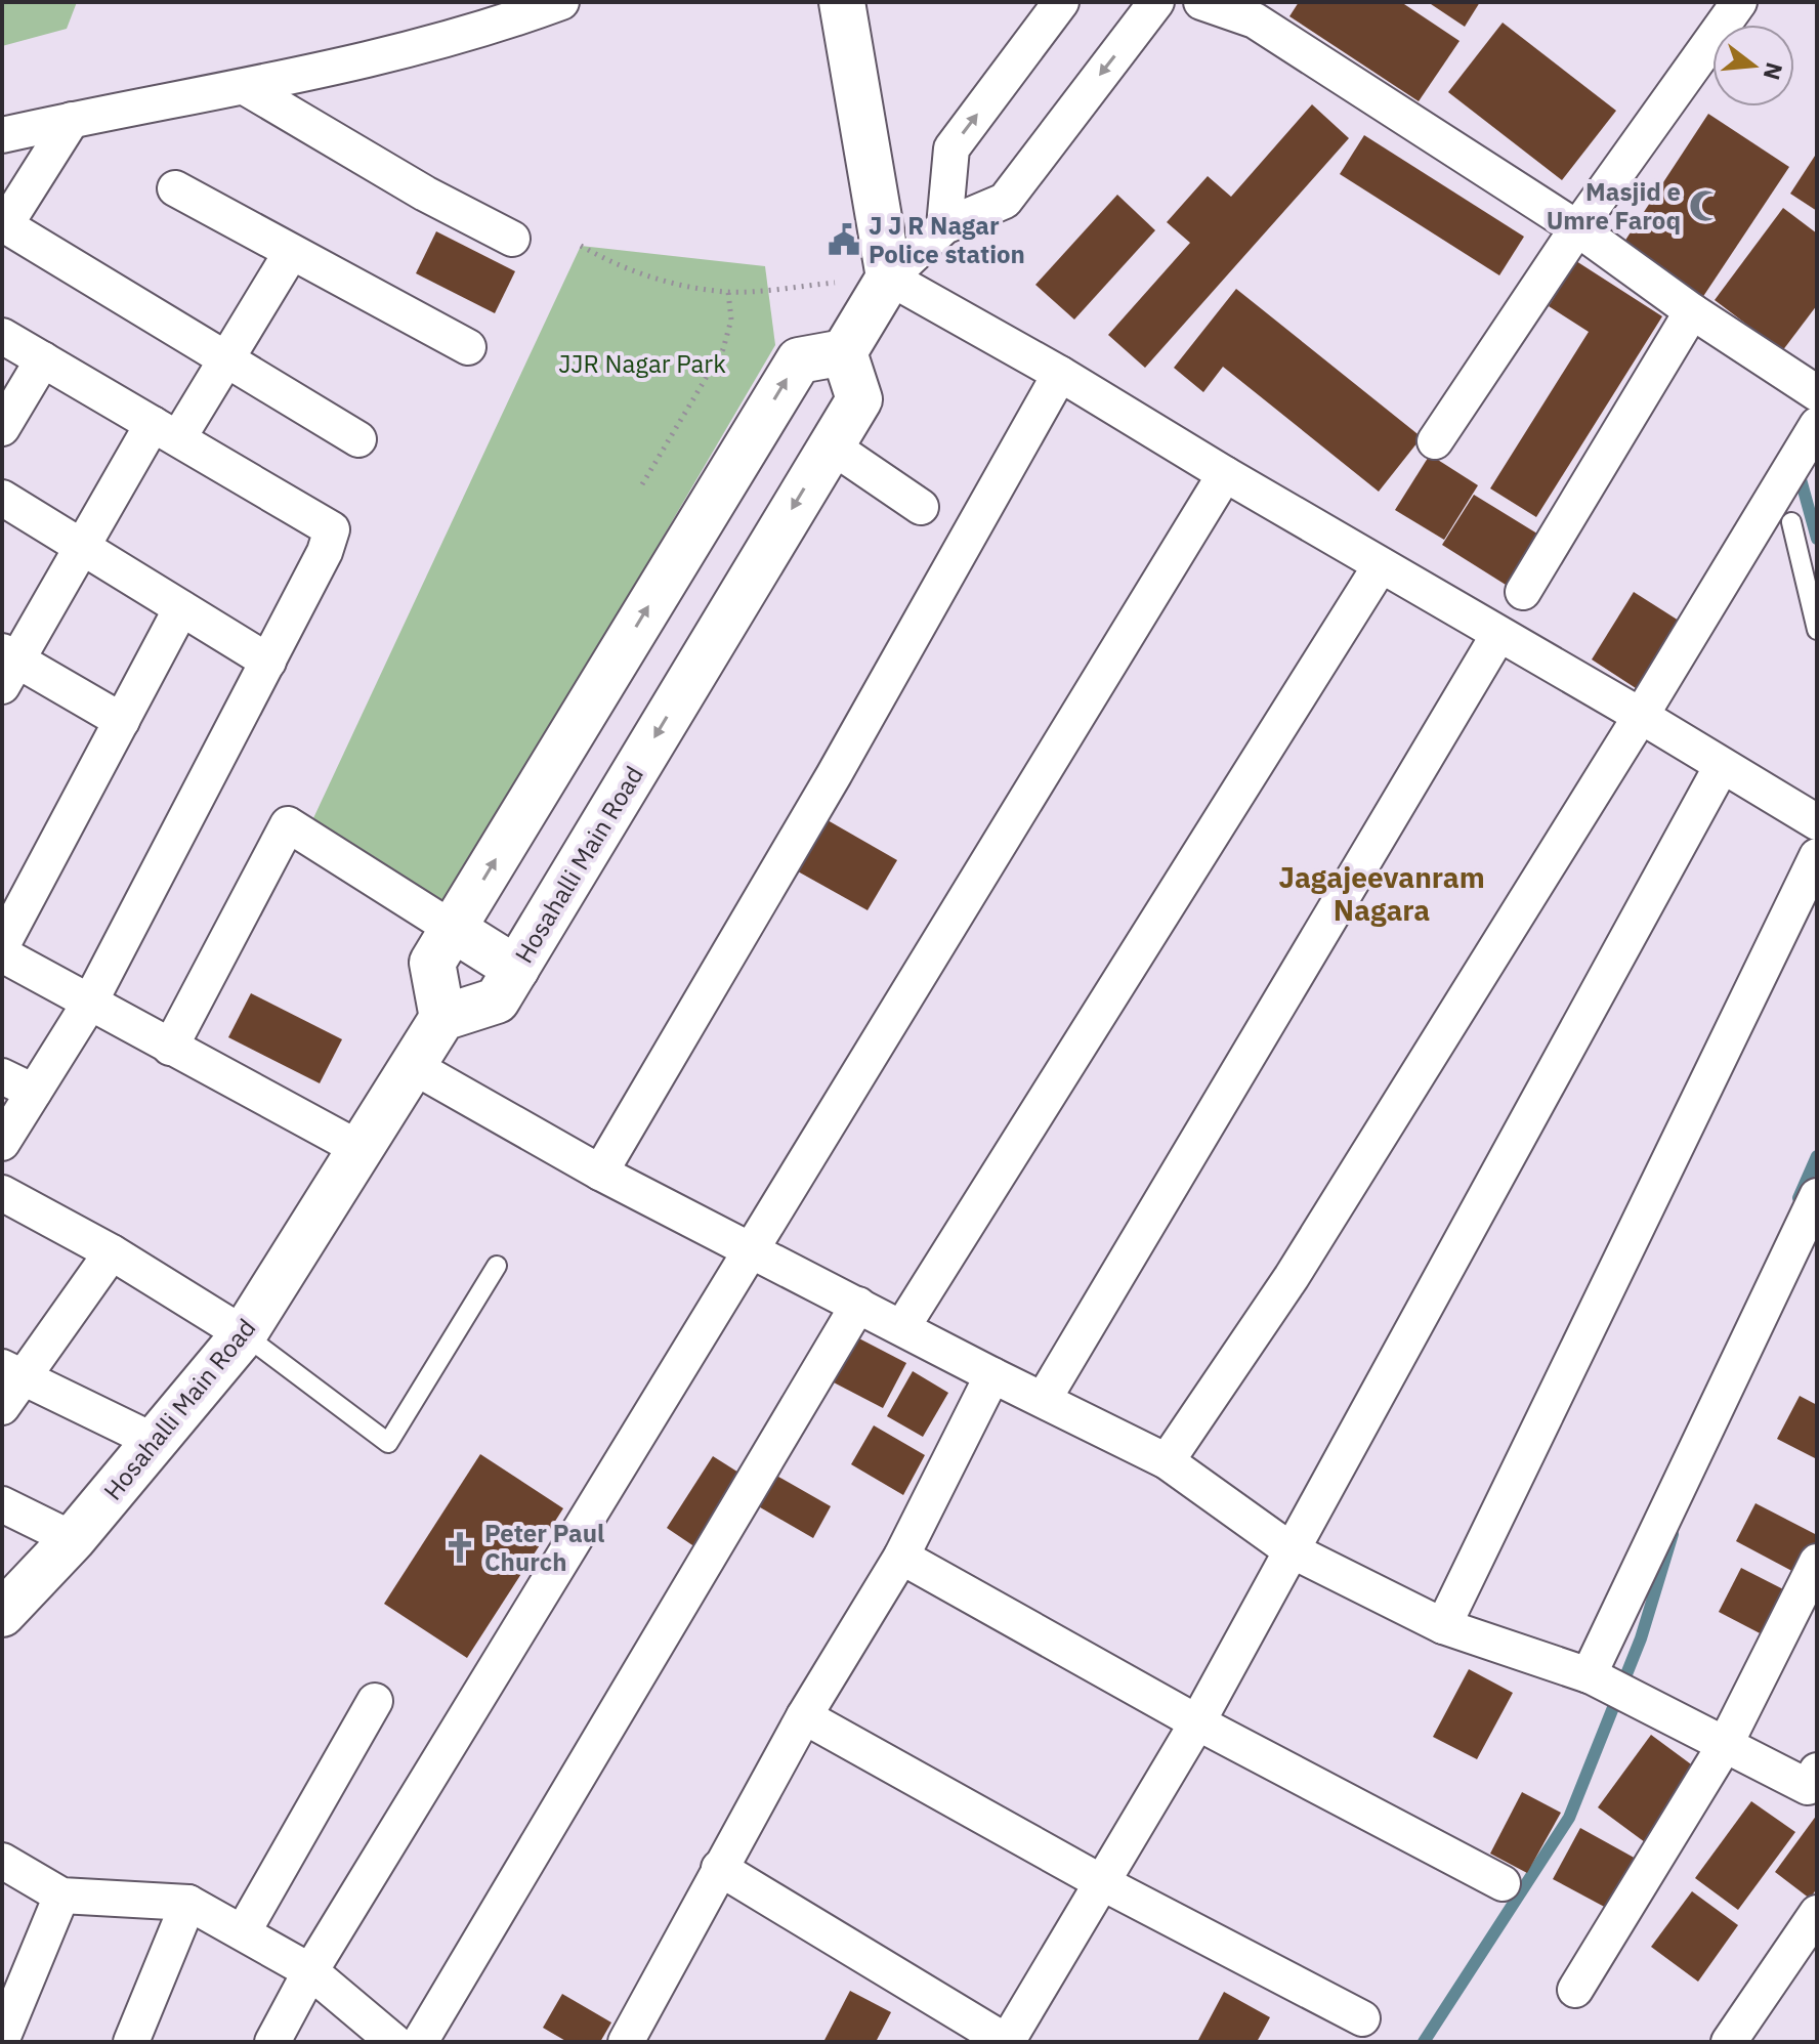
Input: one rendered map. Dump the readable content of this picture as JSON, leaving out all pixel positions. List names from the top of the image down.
{
  "streets": {
    "street": ["Hosahalli Main Road"]
  },
  "districts": ["Jagajeevanram Nagara"],
  "parks": ["JJR Nagar Park"],
  "places": {
    "mosque": ["Masjid e Umre Faroq"],
    "public building": ["J J R Nagar Police station"],
    "church": ["Peter Paul Church"]
  },
  "north": "right"
}
